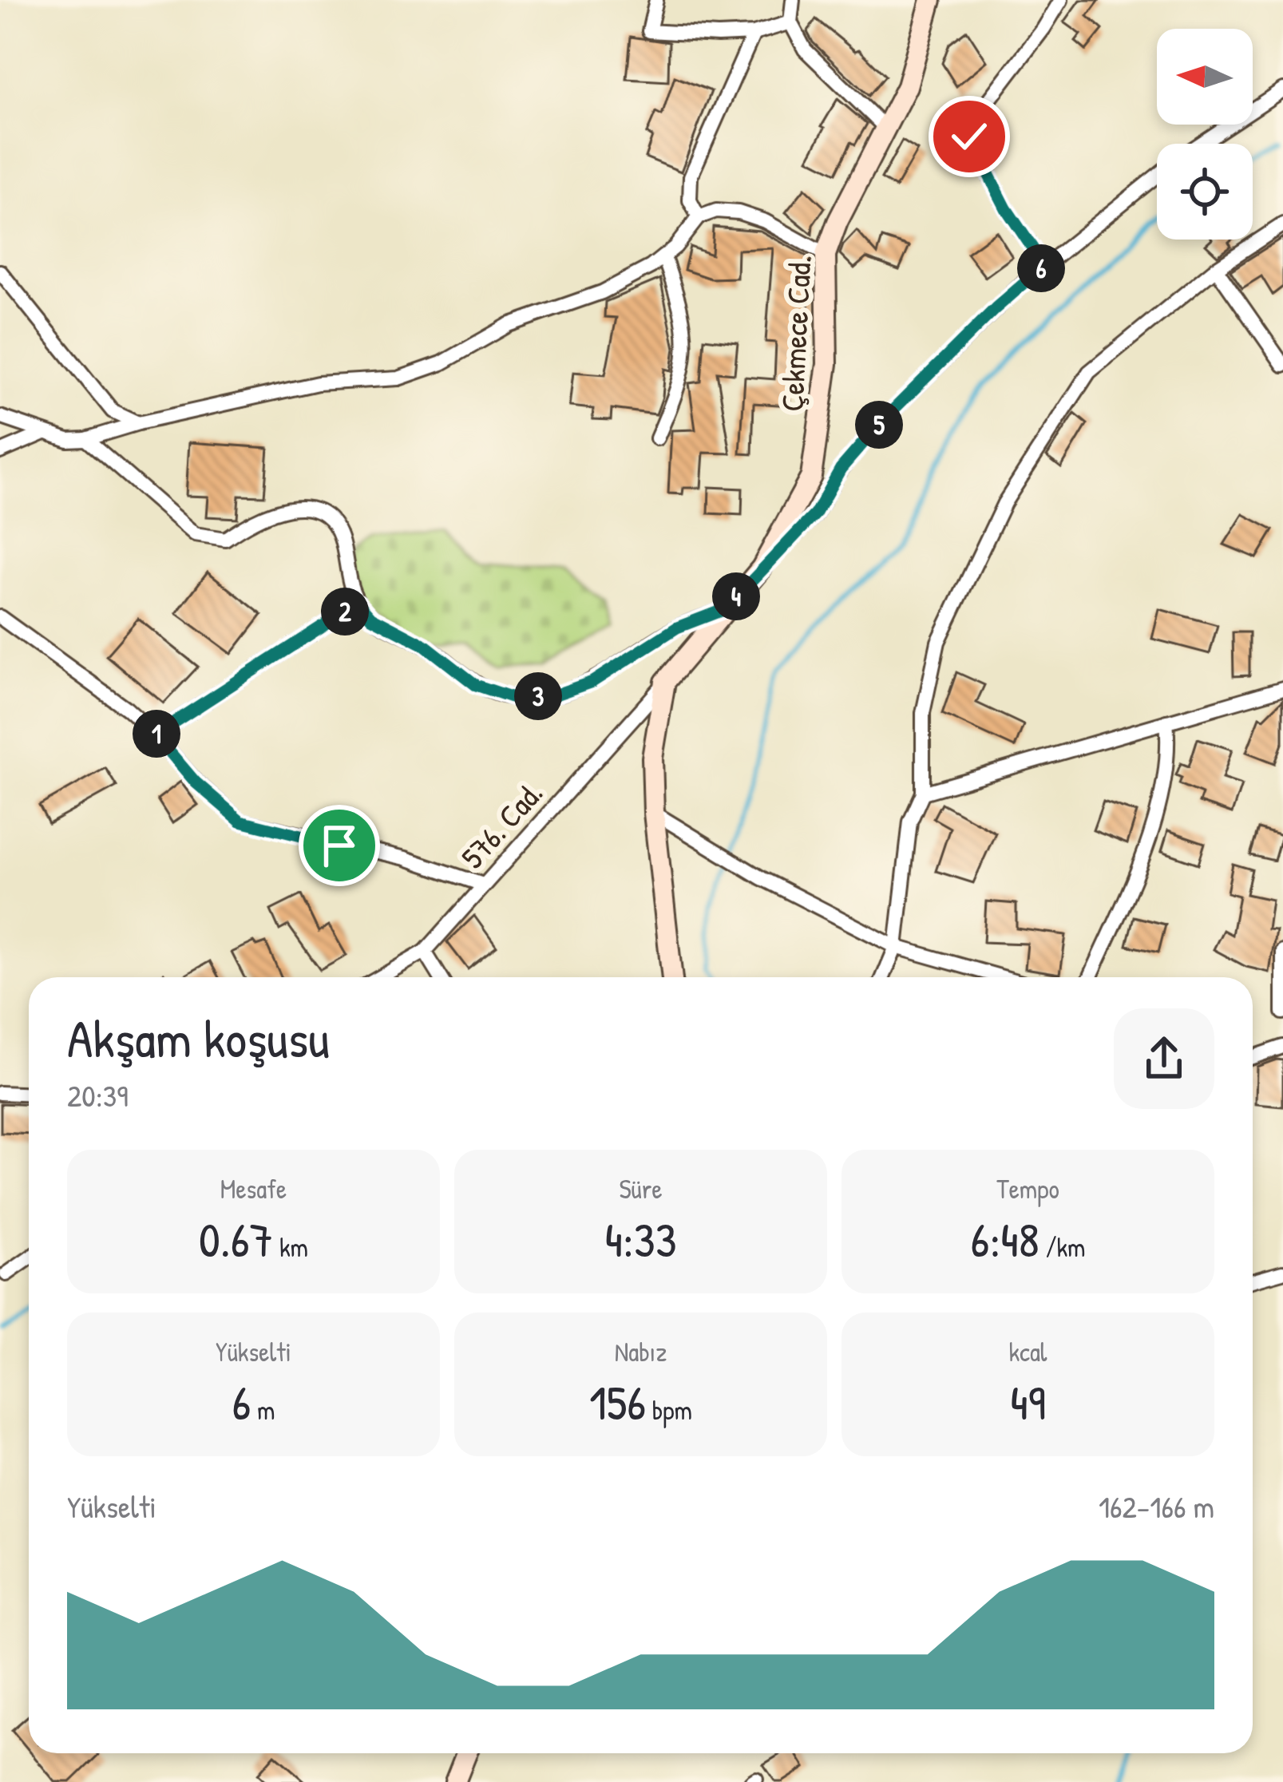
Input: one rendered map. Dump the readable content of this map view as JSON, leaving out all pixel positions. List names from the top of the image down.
{
  "streets": {
    "street": ["Çekmece Cad.", "576. Cad."]
  },
  "crossings": [
    ["Çekmece Cad.", "576. Cad."]
  ],
  "north": "left",
  "page": {
    "pins": [
      "6",
      "5",
      "4",
      "2",
      "3",
      "1"
    ],
    "heading": ["Akşam koşusu", "20:39"],
    "stats": [
      ["Mesafe", "0.67 km"],
      ["Süre", "4:33"],
      ["Tempo", "6:48 /km"],
      ["Yükselti", "6 m"],
      ["Nabız", "156 bpm"],
      ["kcal", "49"]
    ],
    "chart": ["Yükselti", "162–166 m"]
  }
}
